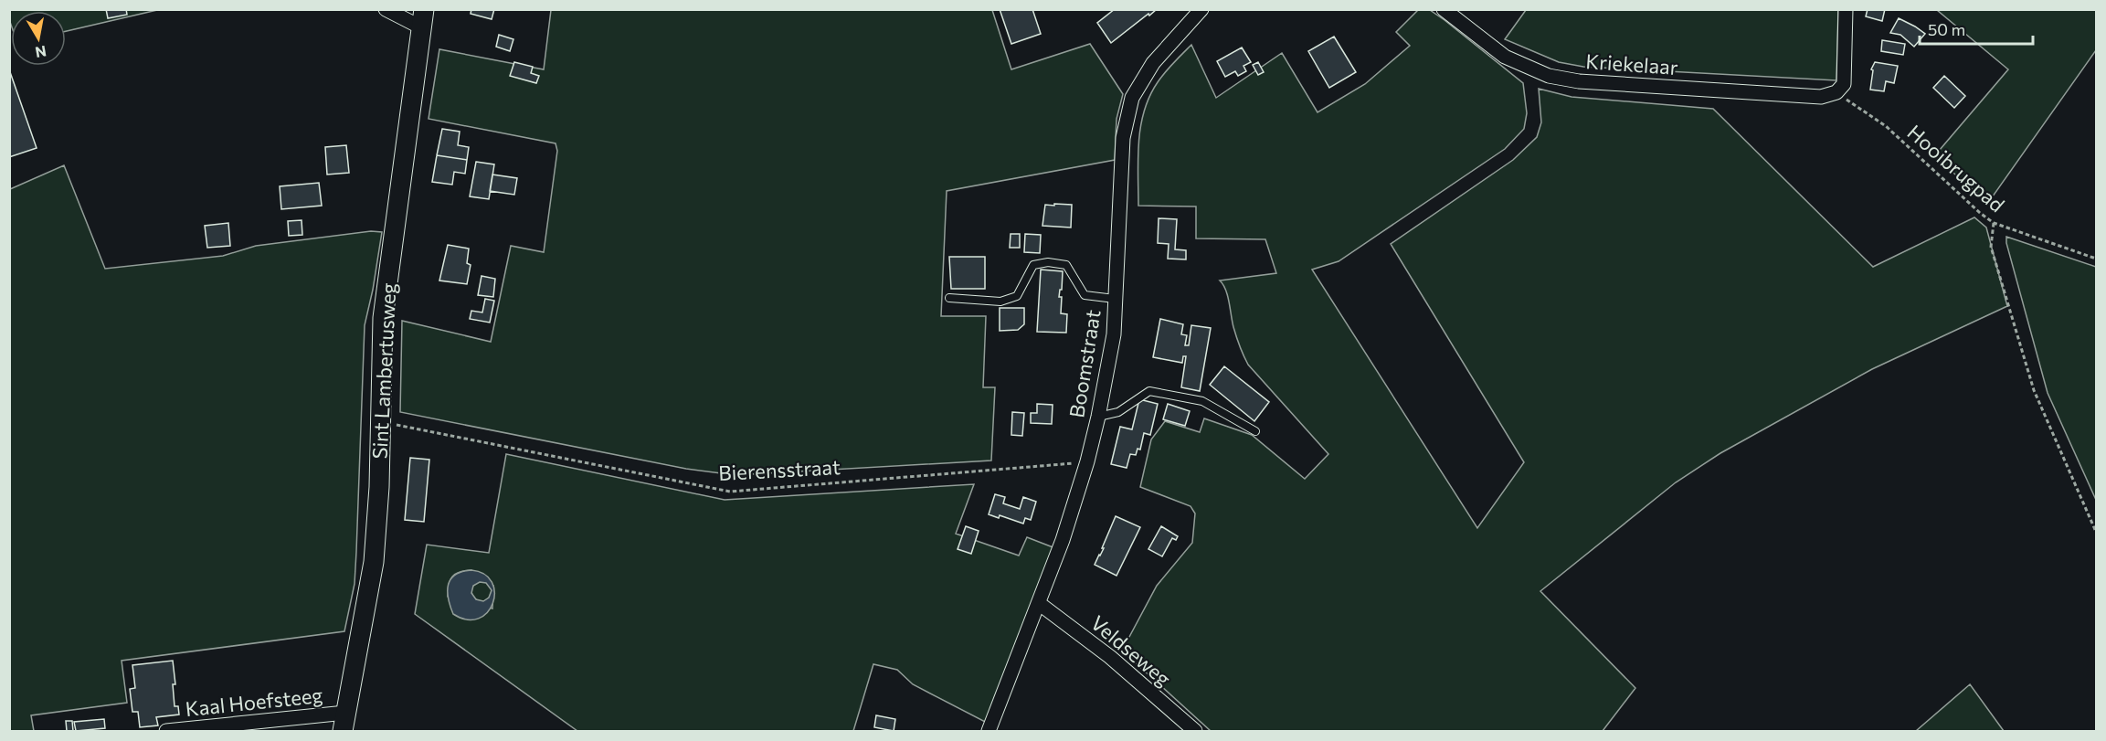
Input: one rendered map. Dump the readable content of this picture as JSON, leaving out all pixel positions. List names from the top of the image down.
{
  "streets": {
    "street": [
      "Kriekelaar",
      "Boomstraat",
      "Sint Lambertusweg",
      "Veldseweg",
      "Kaal Hoefsteeg"
    ],
    "path": ["Hooibrugpad", "Bierensstraat"]
  },
  "crossings": [
    ["Kriekelaar", "Hooibrugpad"],
    ["Boomstraat", "Bierensstraat"],
    ["Boomstraat", "Veldseweg"],
    ["Sint Lambertusweg", "Bierensstraat"],
    ["Sint Lambertusweg", "Kaal Hoefsteeg"]
  ],
  "scale_bar": "50 m",
  "north": "bottom"
}
